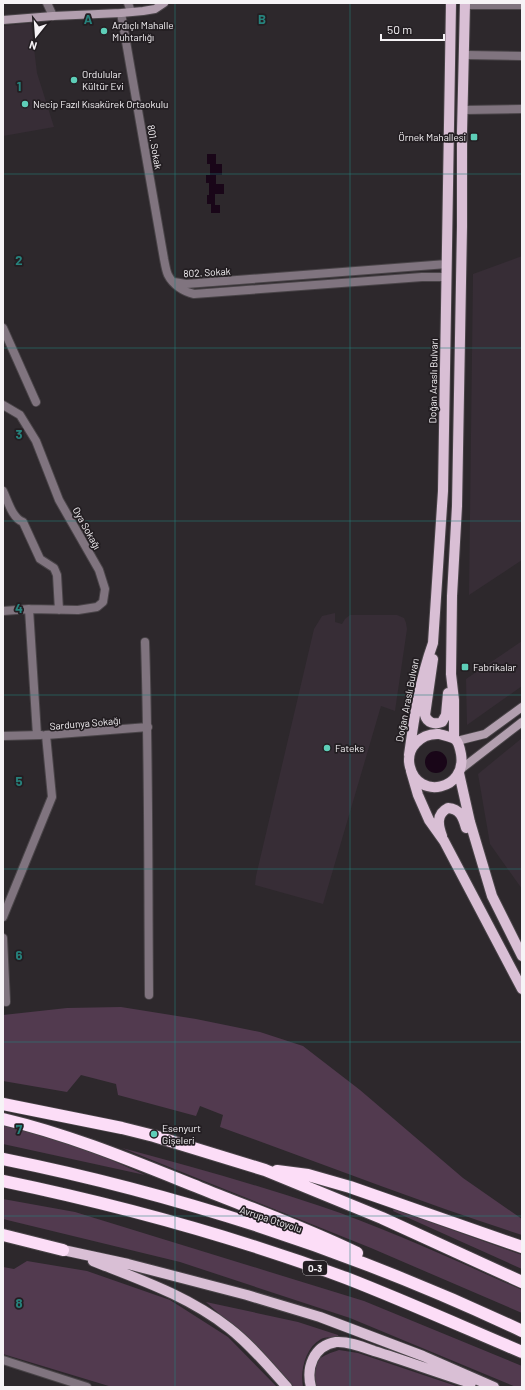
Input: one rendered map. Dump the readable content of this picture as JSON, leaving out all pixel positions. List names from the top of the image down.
{
  "streets": {
    "highway": ["Avrupa Otoyolu", "O-3"],
    "main road": ["Doğan Araslı Bulvarı"],
    "street": [
      "801. Sokak",
      "802. Sokak",
      "Oya Sokağı",
      "Sardunya Sokağı"
    ]
  },
  "crossings": [
    ["801. Sokak", "802. Sokak"],
    ["802. Sokak", "Doğan Araslı Bulvarı"]
  ],
  "places": {
    "other": [
      "Ardıçlı Mahalle Muhtarlığı",
      "Ordulular Kültür Evi",
      "Necip Fazıl Kısakürek Ortaokulu",
      "Fateks",
      "Esenyurt Gişeleri"
    ],
    "transit": ["Örnek Mahallesi", "Fabrikalar"]
  },
  "scale_bar": "50 m",
  "north": "bottom",
  "grid": {
    "columns": ["A", "B"],
    "rows": [
      "1",
      "2",
      "3",
      "4",
      "5",
      "6",
      "7",
      "8"
    ]
  }
}
